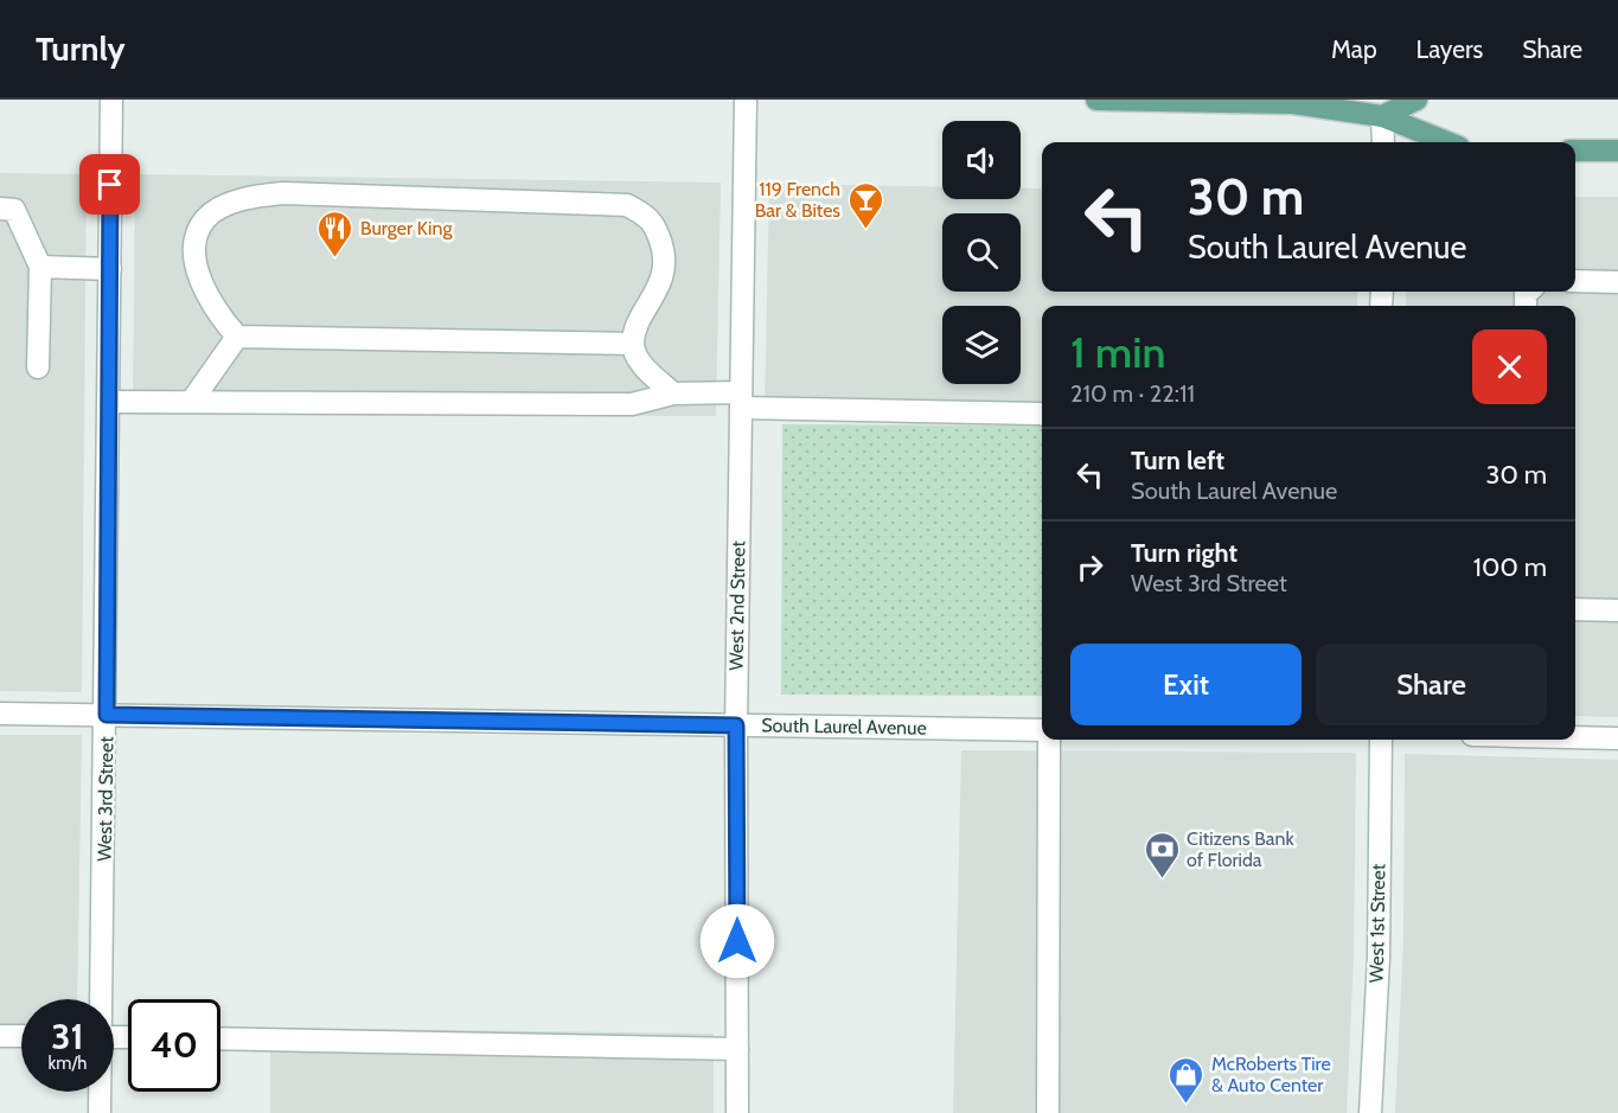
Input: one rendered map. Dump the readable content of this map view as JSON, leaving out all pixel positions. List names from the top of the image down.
{
  "streets": {
    "street": [
      "West 2nd Street",
      "South Laurel Avenue",
      "West 3rd Street",
      "West 1st Street"
    ]
  },
  "crossings": [
    ["West 2nd Street", "South Laurel Avenue"],
    ["South Laurel Avenue", "West 3rd Street"]
  ],
  "places": {
    "bar": ["119 French Bar & Bites"],
    "restaurant": ["Burger King"],
    "bank": ["Citizens Bank of Florida"],
    "shop": ["McRoberts Tire & Auto Center"]
  },
  "page": {
    "header": "Turnly",
    "nav": ["Map", "Layers", "Share"],
    "turn": ["30 m", "South Laurel Avenue"],
    "heading": ["1 min", "210 m · 22:11"],
    "list": [
      {
        "name": "Turn left",
        "note": "South Laurel Avenue",
        "value": "30 m"
      },
      {
        "name": "Turn right",
        "note": "West 3rd Street",
        "value": "100 m"
      }
    ],
    "buttons": ["Exit", "Share"],
    "speed": "31 km/h",
    "limit": "40"
  }
}
